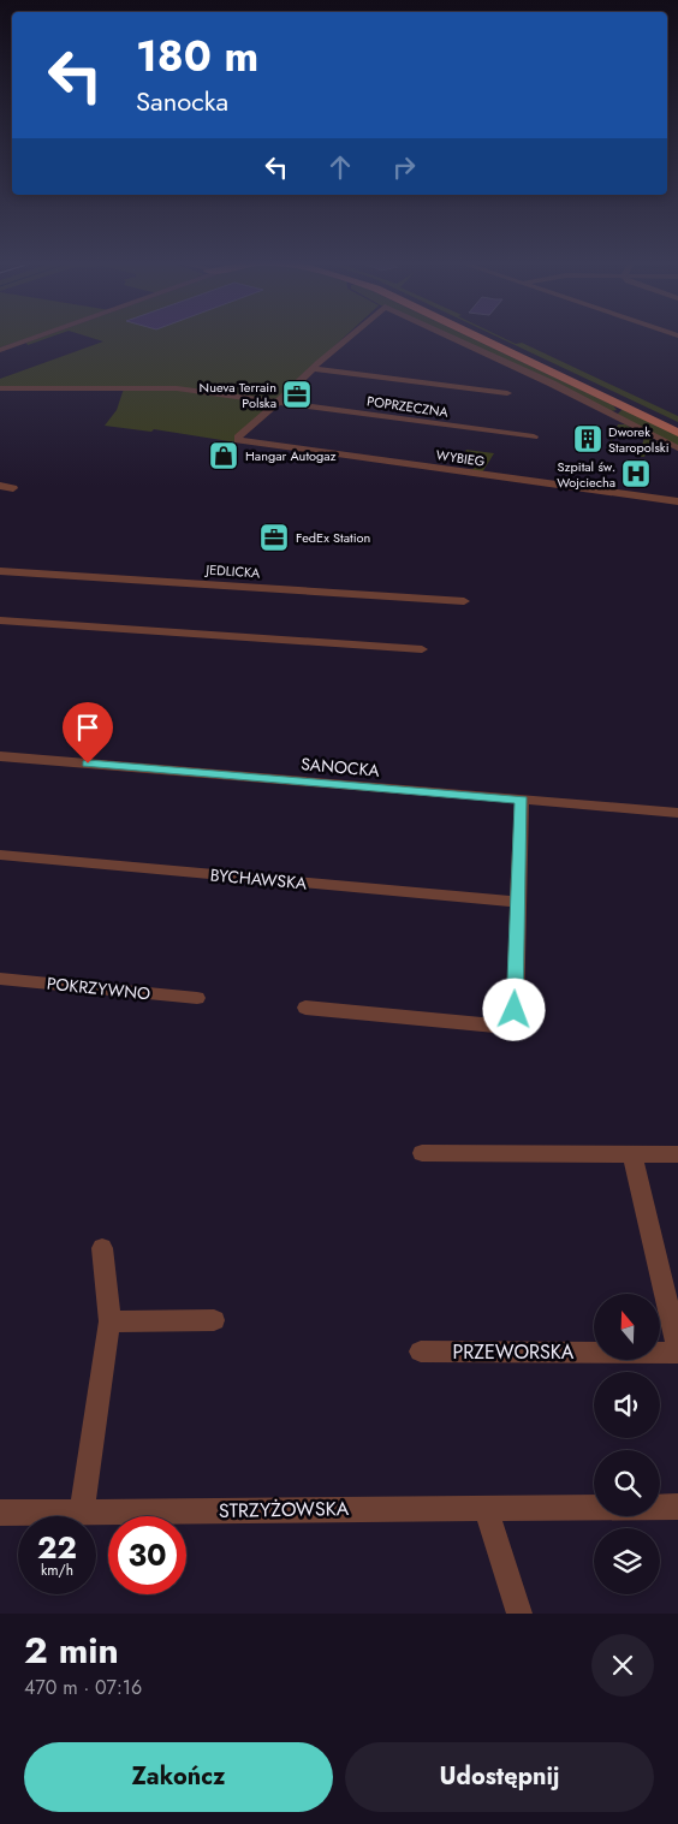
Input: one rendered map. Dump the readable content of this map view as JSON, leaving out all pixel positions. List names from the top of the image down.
{
  "streets": {
    "street": [
      "POPRZECZNA",
      "WYBIEG",
      "JEDLICKA",
      "SANOCKA",
      "BYCHAWSKA",
      "POKRZYWNO",
      "PRZEWORSKA",
      "STRZYŻOWSKA"
    ]
  },
  "crossings": [
    ["POPRZECZNA", "WYBIEG"]
  ],
  "places": {
    "office": ["Nueva Terrain Polska", "FedEx Station"],
    "building": ["Dworek Staropolski"],
    "shop": ["Hangar Autogaz"],
    "hospital": ["Szpital św. Wojciecha"]
  },
  "north": "top",
  "page": {
    "turn": ["180 m", "Sanocka"],
    "speed": "22 km/h",
    "limit": "30",
    "heading": ["2 min", "470 m · 07:16"],
    "buttons": ["Zakończ", "Udostępnij"]
  }
}
